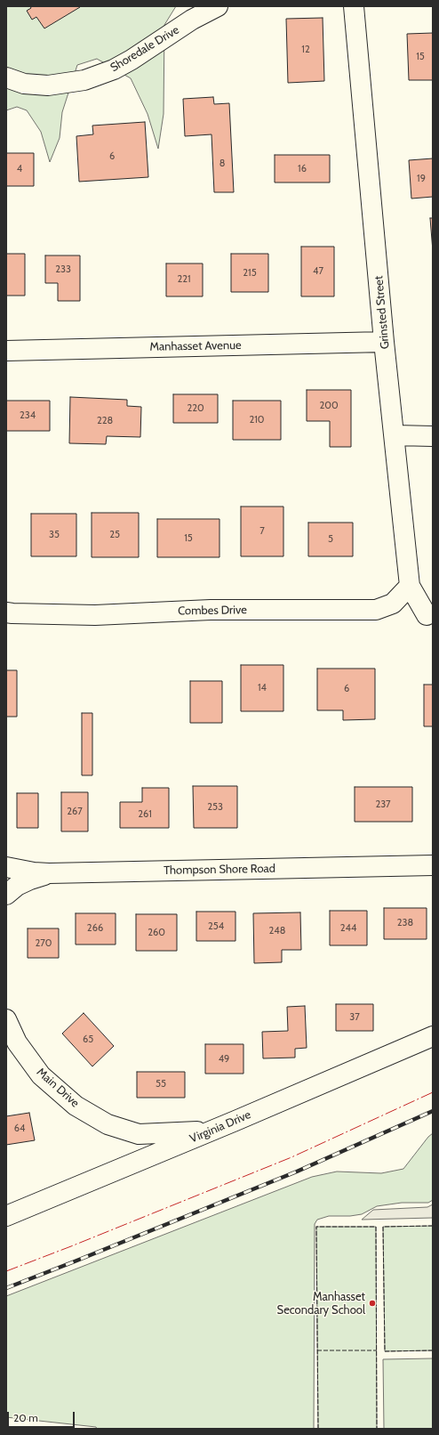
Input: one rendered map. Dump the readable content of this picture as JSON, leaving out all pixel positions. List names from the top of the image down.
{
  "streets": {
    "street": [
      "Shoredale Drive",
      "Grinsted Street",
      "Manhasset Avenue",
      "Combes Drive",
      "Thompson Shore Road",
      "Main Drive",
      "Virginia Drive"
    ]
  },
  "crossings": [
    ["Grinsted Street", "Manhasset Avenue"],
    ["Grinsted Street", "Combes Drive"],
    ["Main Drive", "Virginia Drive"]
  ],
  "places": ["Manhasset Secondary School"],
  "house_numbers": [
    "12",
    "15",
    "6",
    "8",
    "4",
    "16",
    "19",
    "233",
    "47",
    "215",
    "221",
    "200",
    "220",
    "234",
    "210",
    "228",
    "7",
    "35",
    "25",
    "15",
    "5",
    "14",
    "6",
    "237",
    "253",
    "267",
    "261",
    "238",
    "254",
    "266",
    "244",
    "248",
    "260",
    "270",
    "37",
    "65",
    "49",
    "55",
    "64"
  ],
  "scale_bar": "20 m"
}
